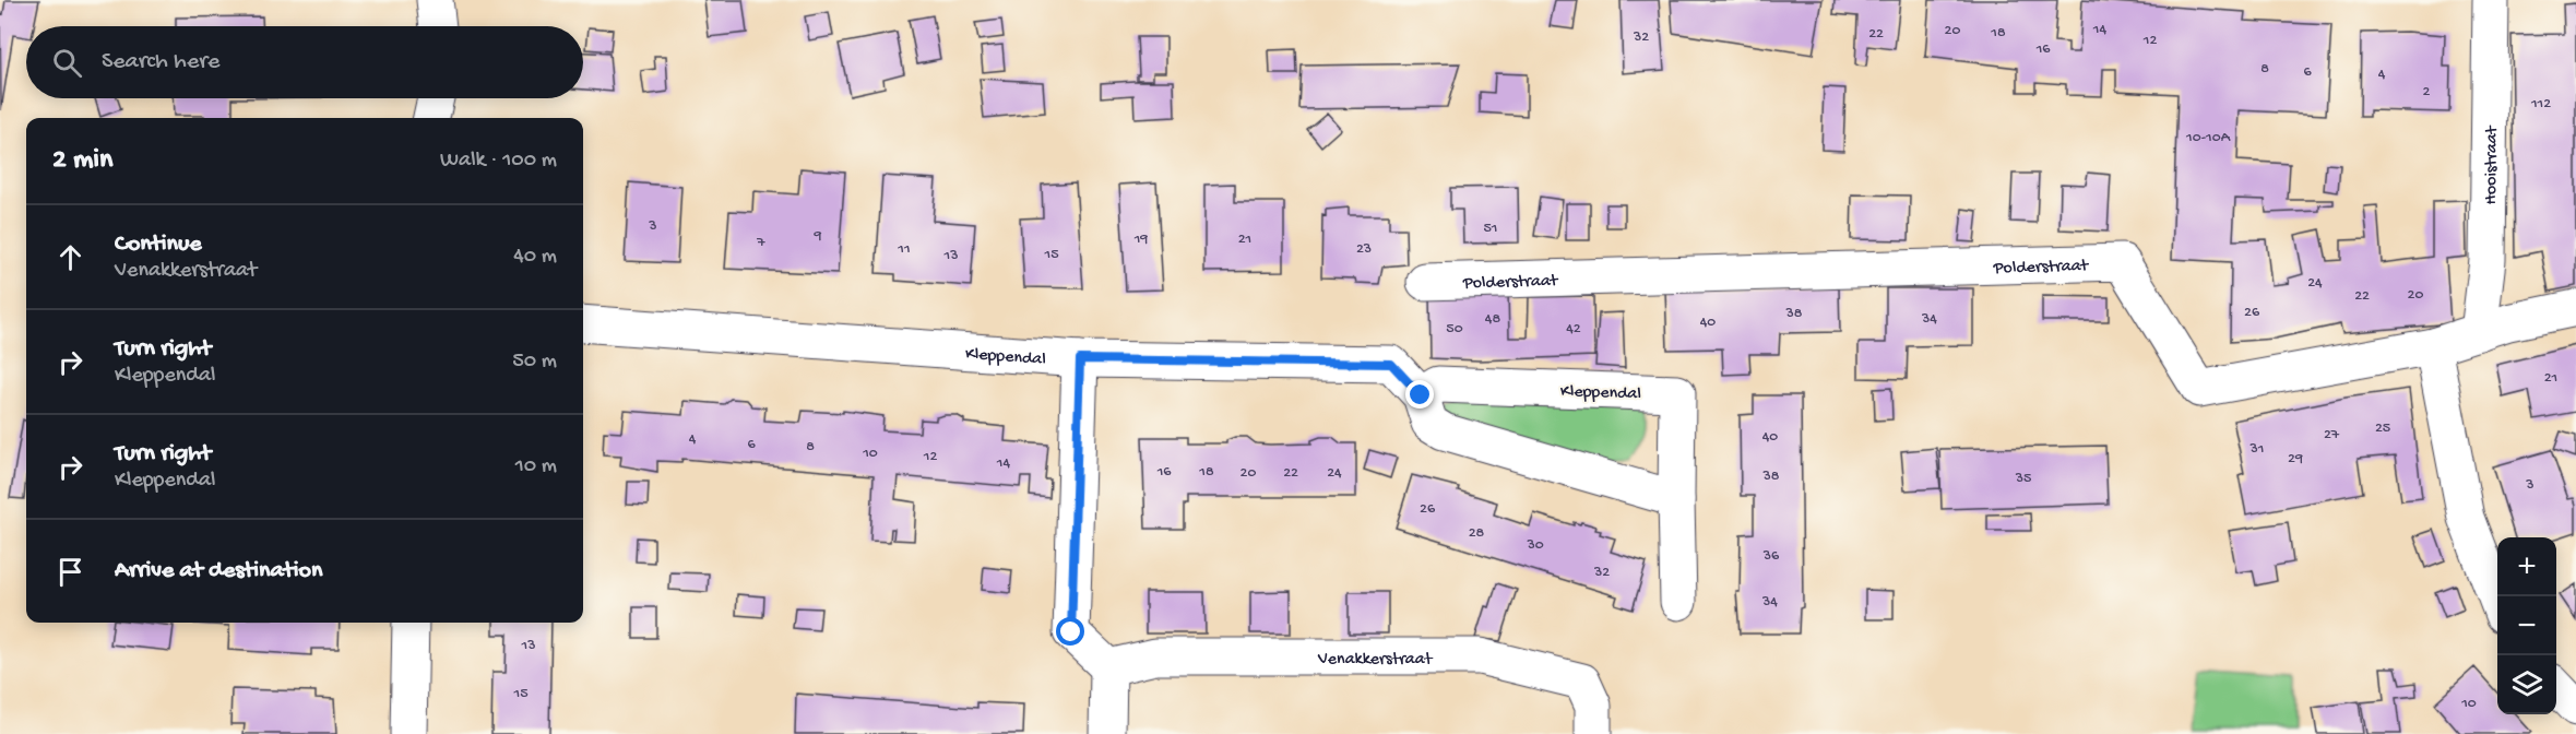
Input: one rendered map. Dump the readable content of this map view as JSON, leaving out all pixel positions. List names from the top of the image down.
{
  "streets": {
    "street": [
      "Hooistraat",
      "Polderstraat",
      "Kleppendal",
      "Venakkerstraat"
    ]
  },
  "crossings": [
    ["Hooistraat", "Polderstraat"]
  ],
  "house_numbers": [
    "14",
    "20",
    "18",
    "22",
    "32",
    "12",
    "16",
    "8",
    "6",
    "4",
    "2",
    "112",
    "10-10A",
    "3",
    "51",
    "9",
    "19",
    "21",
    "7",
    "11",
    "23",
    "15",
    "13",
    "24",
    "20",
    "22",
    "26",
    "38",
    "48",
    "34",
    "40",
    "50",
    "42",
    "21",
    "25",
    "27",
    "40",
    "4",
    "6",
    "8",
    "31",
    "10",
    "12",
    "29",
    "14",
    "16",
    "18",
    "20",
    "22",
    "24",
    "38",
    "35",
    "3",
    "26",
    "28",
    "30",
    "36",
    "32",
    "34",
    "13",
    "15",
    "10"
  ],
  "page": {
    "search": "Search here",
    "heading": ["2 min", "Walk · 100 m"],
    "list": [
      ["Continue", "Venakkerstraat", "40 m"],
      ["Turn right", "Kleppendal", "50 m"],
      ["Turn right", "Kleppendal", "10 m"],
      "Arrive at destination"
    ],
    "map_buttons": ["+", "−"]
  }
}
